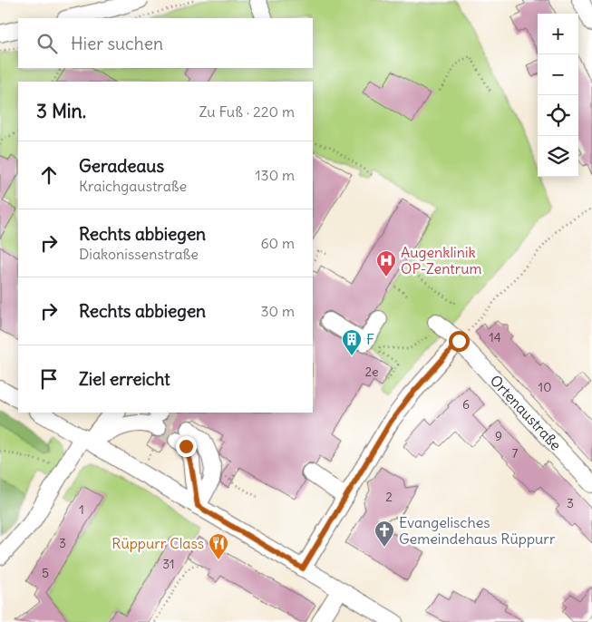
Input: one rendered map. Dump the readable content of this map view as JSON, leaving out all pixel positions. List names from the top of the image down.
{
  "streets": {
    "street": ["Ortenaustraße"]
  },
  "places": {
    "hospital": ["Augenklinik OP-Zentrum"],
    "building": ["F"],
    "church": ["Evangelisches Gemeindehaus Rüppurr"],
    "restaurant": ["Rüppurr Class"]
  },
  "house_numbers": [
    "14",
    "2e",
    "10",
    "6",
    "9",
    "7",
    "2",
    "3",
    "1",
    "3",
    "31",
    "5"
  ],
  "page": {
    "map_buttons": ["+", "−"],
    "search": "Hier suchen",
    "heading": ["3 Min.", "Zu Fuß · 220 m"],
    "list": [
      ["Geradeaus", "Kraichgaustraße", "130 m"],
      ["Rechts abbiegen", "Diakonissenstraße", "60 m"],
      ["Rechts abbiegen", "30 m"],
      "Ziel erreicht"
    ]
  }
}
